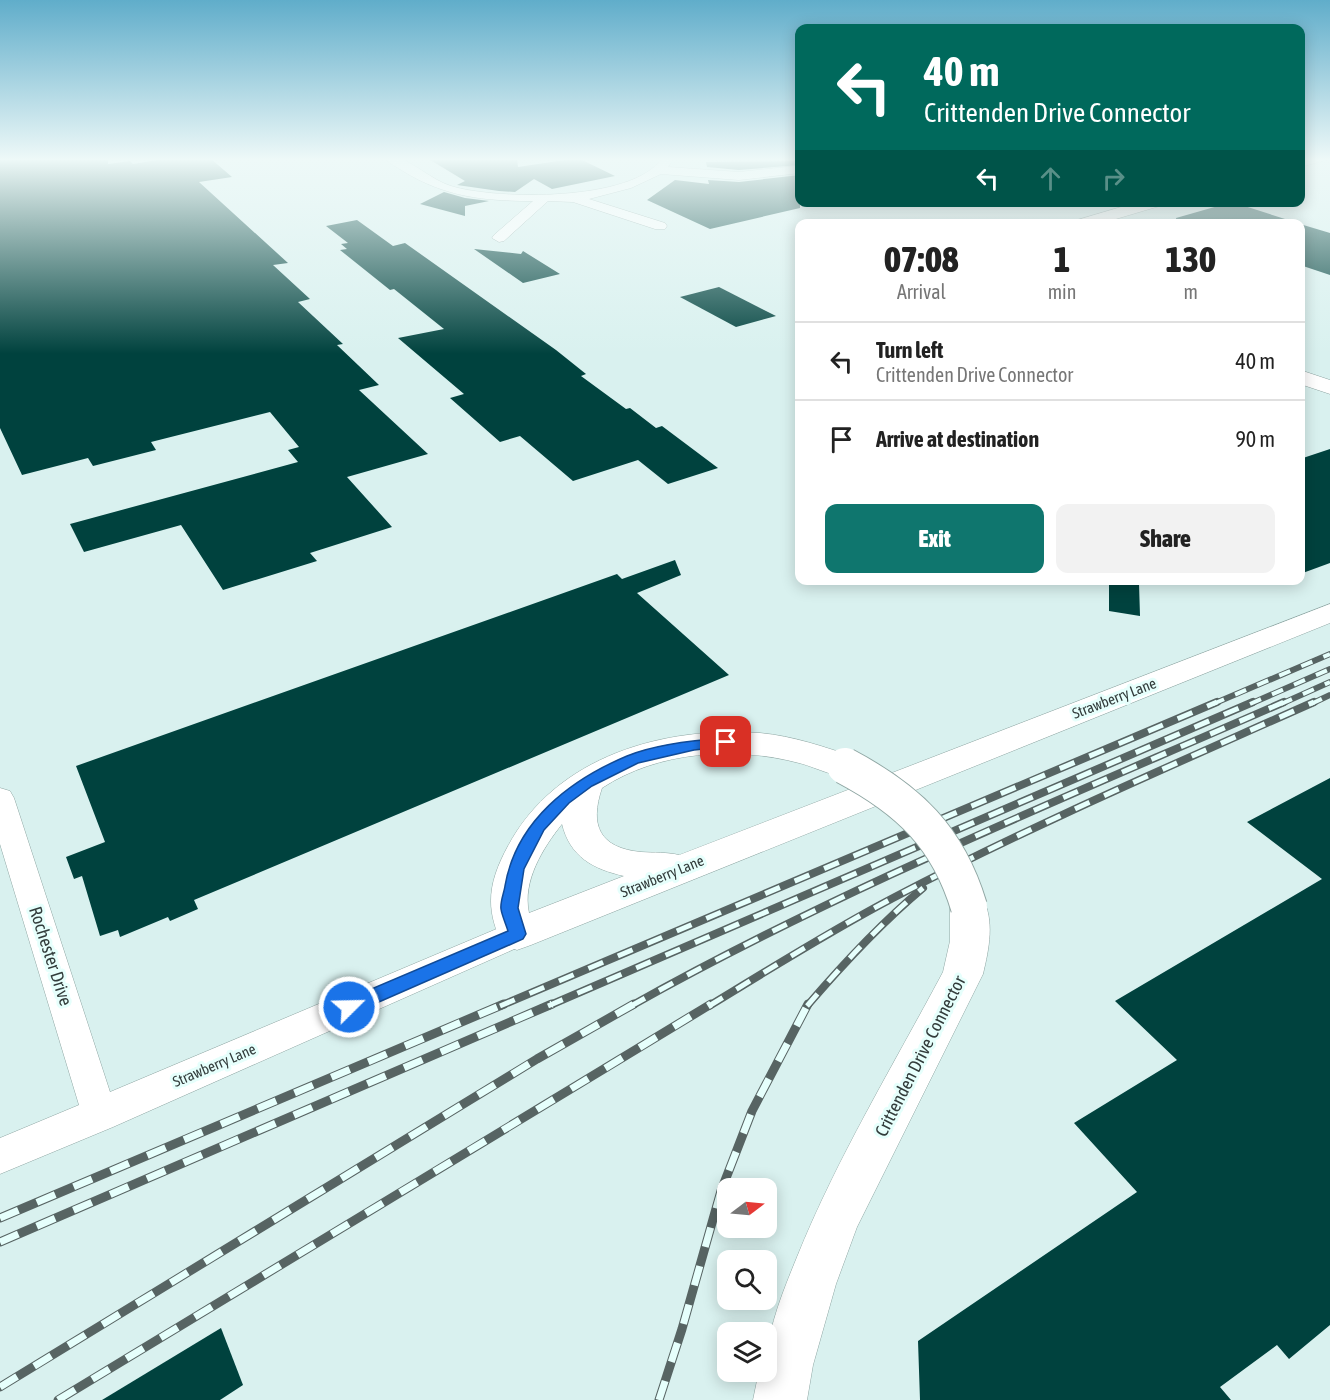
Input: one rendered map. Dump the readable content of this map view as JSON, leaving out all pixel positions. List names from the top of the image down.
{
  "streets": {
    "street": ["Strawberry Lane", "Rochester Drive", "Crittenden Drive Connector"]
  },
  "crossings": [
    ["Strawberry Lane", "Rochester Drive"],
    ["Strawberry Lane", "Crittenden Drive Connector"]
  ],
  "north": "right",
  "page": {
    "turn": ["40 m", "Crittenden Drive Connector"],
    "eta": [
      "07:08",
      "Arrival",
      "1",
      "min",
      "130",
      "m"
    ],
    "list": [
      {
        "name": "Turn left",
        "note": "Crittenden Drive Connector",
        "value": "40 m"
      },
      {
        "name": "Arrive at destination",
        "value": "90 m"
      }
    ],
    "buttons": ["Exit", "Share"]
  }
}
